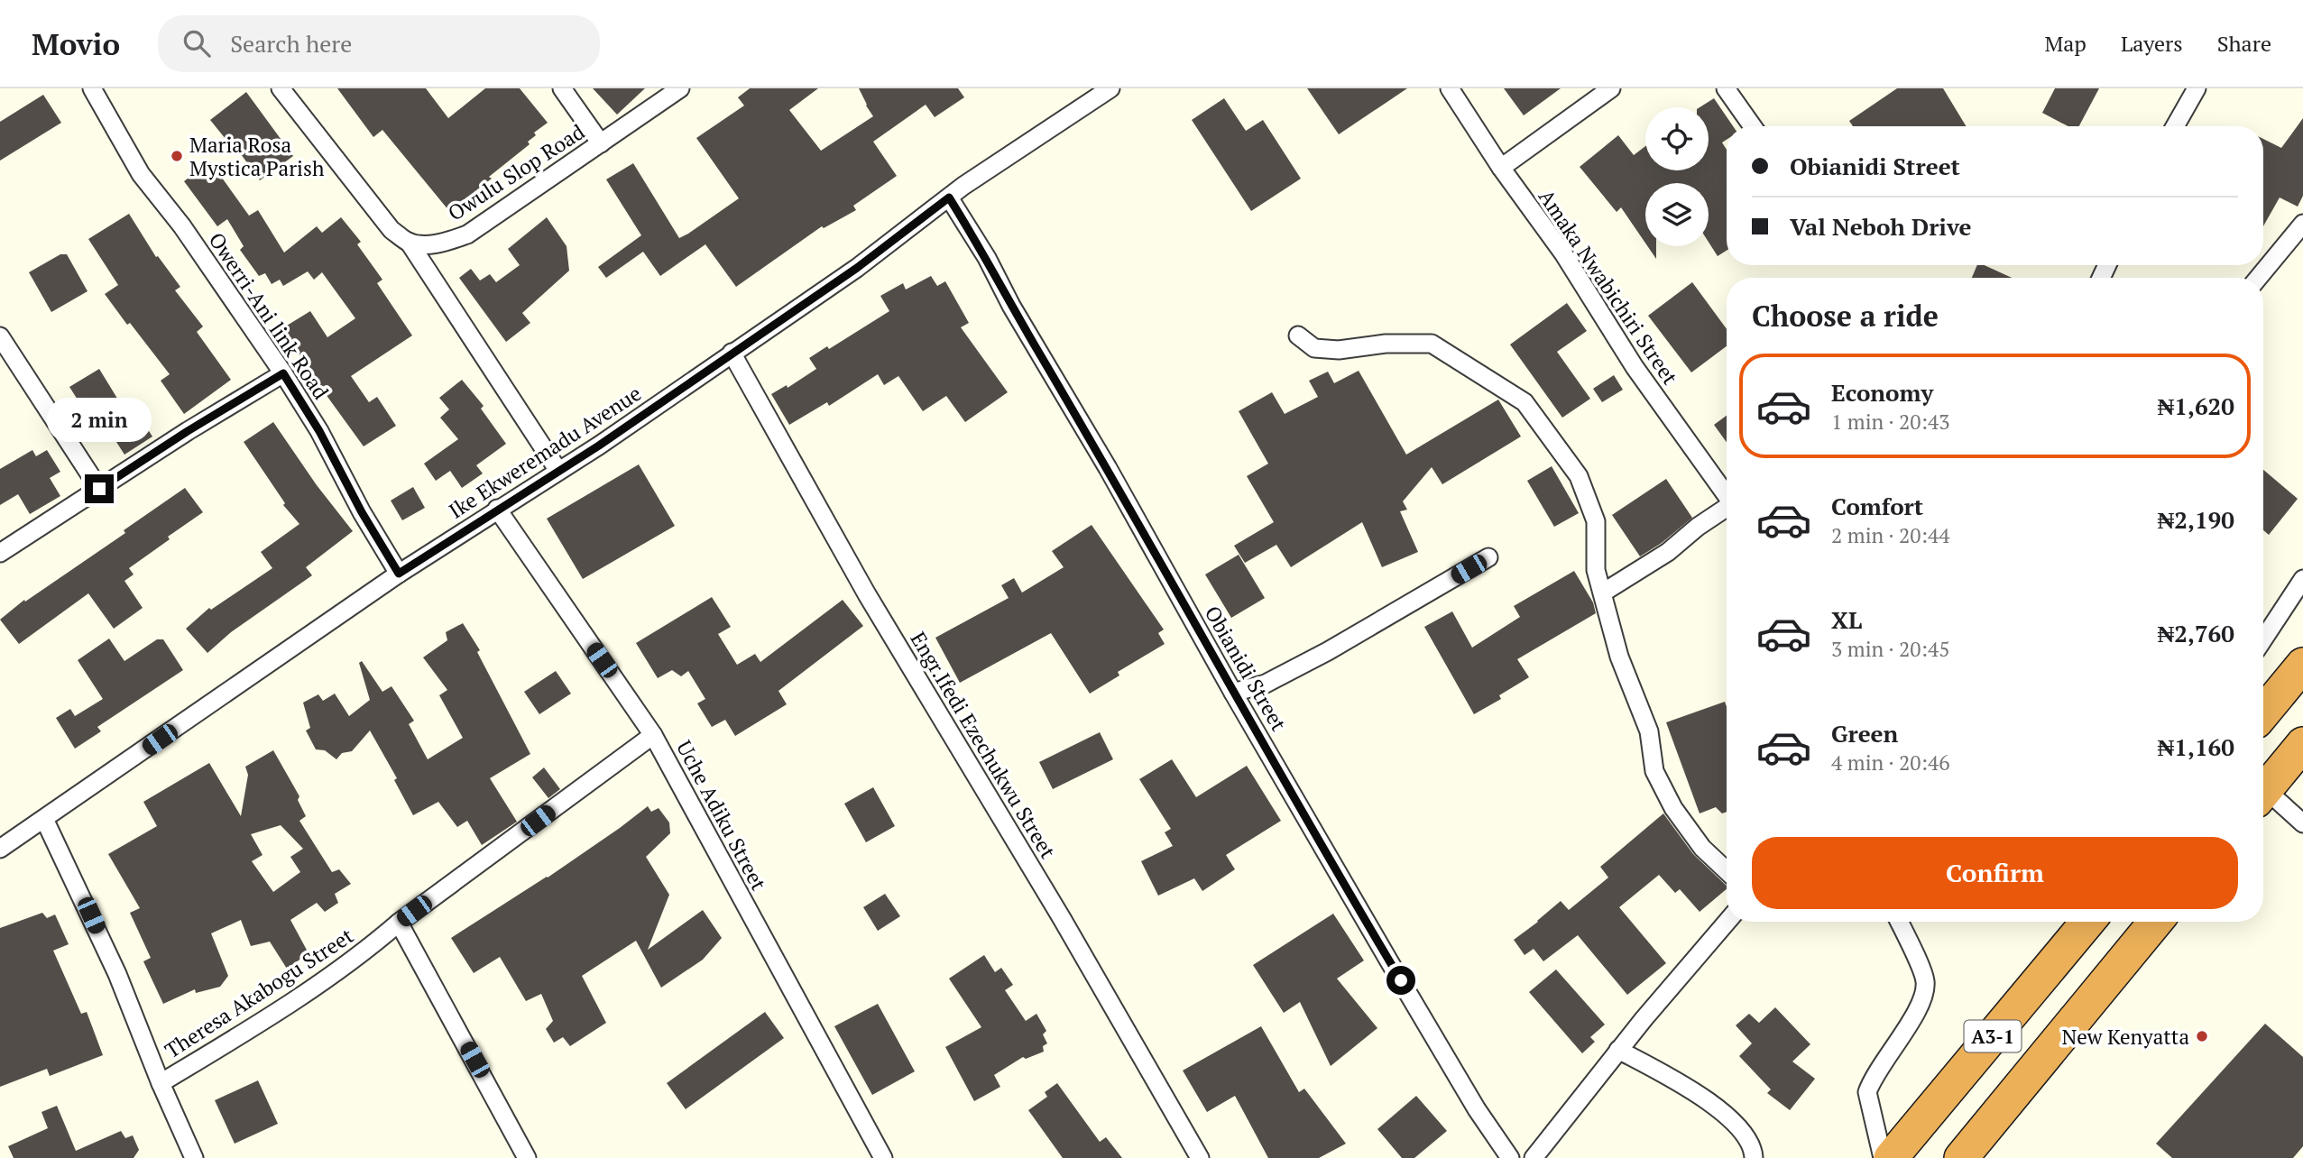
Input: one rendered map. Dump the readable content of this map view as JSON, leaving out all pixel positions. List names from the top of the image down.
{
  "streets": {
    "highway": ["A3-1"],
    "street": [
      "Owulu Slop Road",
      "Amaka Nwabichiri Street",
      "Owerri-Ani link Road",
      "Ike Ekweremadu Avenue",
      "Obianidi Street",
      "Engr.Ifedi Ezechukwu Street",
      "Uche Adiku Street",
      "Theresa Akabogu Street"
    ]
  },
  "crossings": [
    ["Owerri-Ani link Road", "Ike Ekweremadu Avenue"],
    ["Ike Ekweremadu Avenue", "Obianidi Street"],
    ["Ike Ekweremadu Avenue", "Engr.Ifedi Ezechukwu Street"],
    ["Ike Ekweremadu Avenue", "Uche Adiku Street"],
    ["Uche Adiku Street", "Theresa Akabogu Street"]
  ],
  "places": ["Maria Rosa Mystica Parish", "New Kenyatta"],
  "page": {
    "header": "Movio",
    "search": "Search here",
    "nav": ["Map", "Layers", "Share"],
    "banner": ["Obianidi Street", "Val Neboh Drive"],
    "heading": "Choose a ride",
    "list": [
      {
        "name": "Economy",
        "note": "1 min · 20:43",
        "value": "₦1,620"
      },
      {
        "name": "Comfort",
        "note": "2 min · 20:44",
        "value": "₦2,190"
      },
      {
        "name": "XL",
        "note": "3 min · 20:45",
        "value": "₦2,760"
      },
      {
        "name": "Green",
        "note": "4 min · 20:46",
        "value": "₦1,160"
      }
    ],
    "bubble": "2 min",
    "buttons": "Confirm"
  }
}
